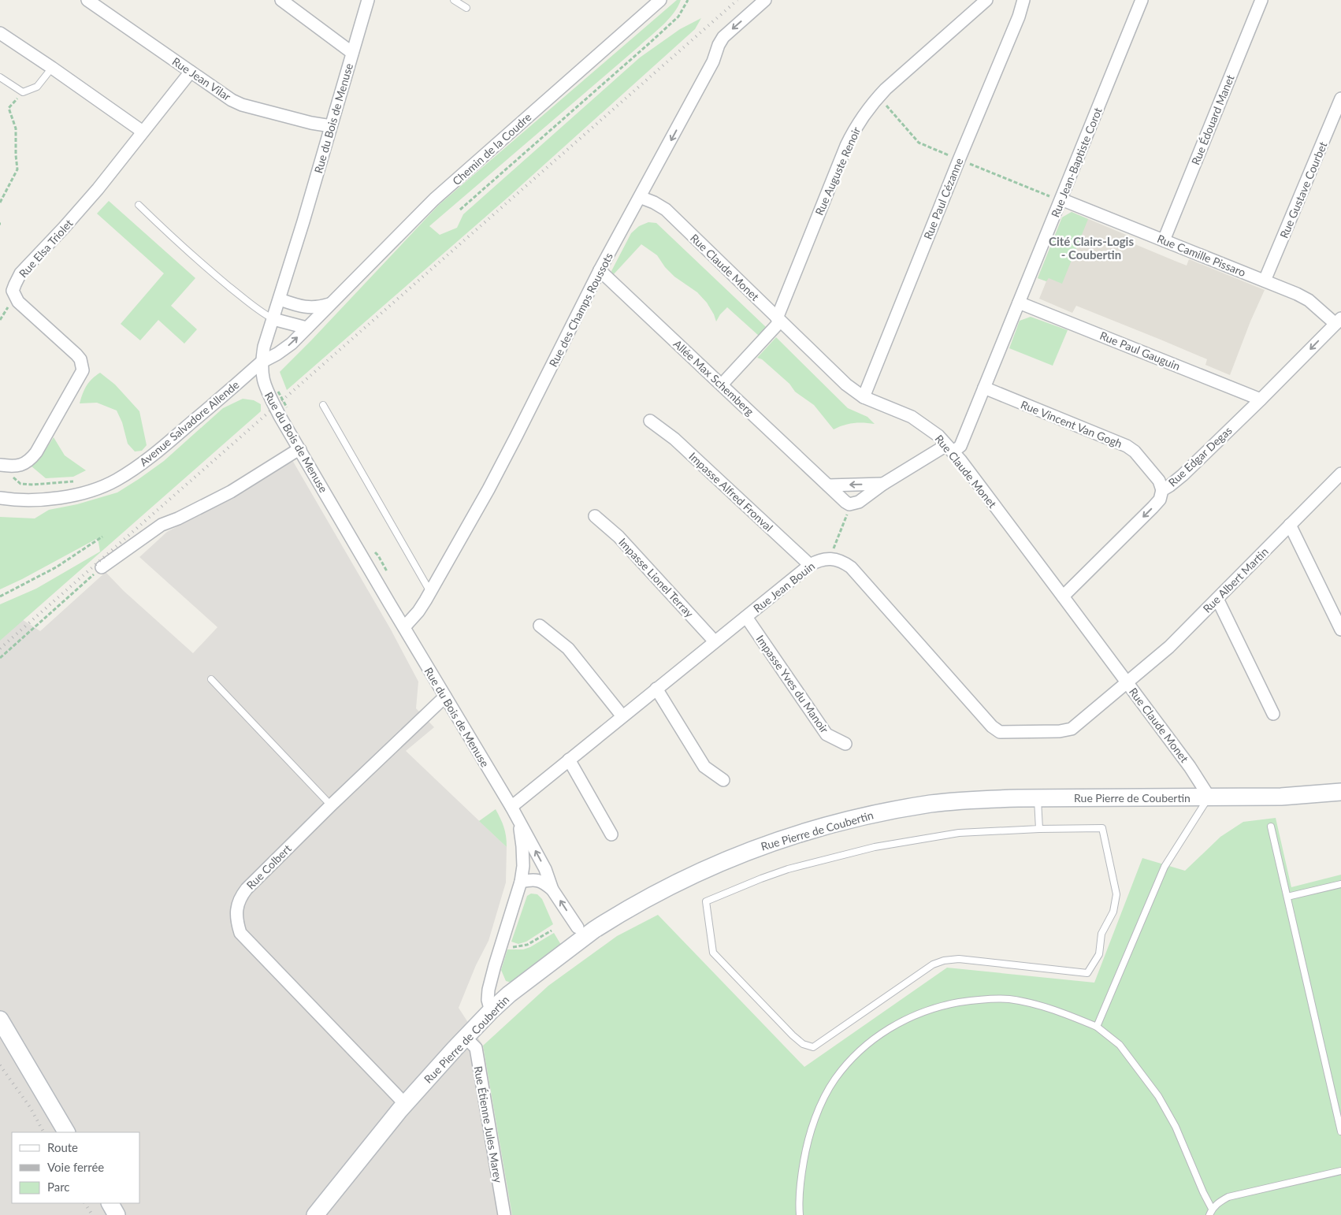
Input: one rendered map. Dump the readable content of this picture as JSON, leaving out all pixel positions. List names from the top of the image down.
{
  "streets": {
    "main road": ["Rue Pierre de Coubertin"],
    "street": [
      "Rue Jean Vilar",
      "Rue du Bois de Menuse",
      "Rue Édouard Manet",
      "Chemin de la Coudre",
      "Rue Jean-Baptiste Corot",
      "Rue Auguste Renoir",
      "Rue Gustave Courbet",
      "Rue Paul Cézanne",
      "Rue Elsa Triolet",
      "Rue Camille Pissaro",
      "Rue Claude Monet",
      "Rue des Champs Roussots",
      "Rue Paul Gauguin",
      "Allée Max Schemberg",
      "Avenue Salvadore Allende",
      "Rue Vincent Van Gogh",
      "Rue Edgar Degas",
      "Impasse Alfred Fronval",
      "Impasse Lionel Terray",
      "Rue Albert Martin",
      "Rue Jean Bouin",
      "Impasse Yves du Manoir",
      "Rue Colbert",
      "Rue Étienne Jules Marey"
    ]
  },
  "crossings": [
    ["Rue Jean Vilar", "Rue du Bois de Menuse"],
    ["Rue Jean Vilar", "Rue Elsa Triolet"],
    ["Rue du Bois de Menuse", "Rue des Champs Roussots"],
    ["Rue du Bois de Menuse", "Avenue Salvadore Allende"],
    ["Rue du Bois de Menuse", "Rue Jean Bouin"],
    ["Rue du Bois de Menuse", "Rue Pierre de Coubertin"],
    ["Rue du Bois de Menuse", "Rue Colbert"],
    ["Rue Édouard Manet", "Rue Camille Pissaro"],
    ["Chemin de la Coudre", "Avenue Salvadore Allende"],
    ["Rue Jean-Baptiste Corot", "Rue Camille Pissaro"],
    ["Rue Jean-Baptiste Corot", "Rue Claude Monet"],
    ["Rue Jean-Baptiste Corot", "Rue Paul Gauguin"],
    ["Rue Jean-Baptiste Corot", "Rue Vincent Van Gogh"],
    ["Rue Auguste Renoir", "Rue Claude Monet"],
    ["Rue Gustave Courbet", "Rue Camille Pissaro"],
    ["Rue Paul Cézanne", "Rue Claude Monet"],
    ["Rue Camille Pissaro", "Rue Edgar Degas"],
    ["Rue Claude Monet", "Rue des Champs Roussots"],
    ["Rue Claude Monet", "Rue Edgar Degas"],
    ["Rue Claude Monet", "Rue Albert Martin"],
    ["Rue Claude Monet", "Rue Pierre de Coubertin"],
    ["Rue des Champs Roussots", "Allée Max Schemberg"],
    ["Rue Paul Gauguin", "Rue Edgar Degas"],
    ["Rue Vincent Van Gogh", "Rue Edgar Degas"],
    ["Impasse Alfred Fronval", "Rue Jean Bouin"],
    ["Impasse Lionel Terray", "Rue Jean Bouin"],
    ["Rue Jean Bouin", "Impasse Yves du Manoir"],
    ["Rue Pierre de Coubertin", "Rue Colbert"],
    ["Rue Pierre de Coubertin", "Rue Étienne Jules Marey"]
  ],
  "one_way": ["Rue Edgar Degas"],
  "districts": ["Cité Clairs-Logis - Coubertin"],
  "legend": ["Route", "Voie ferrée", "Parc"]
}
